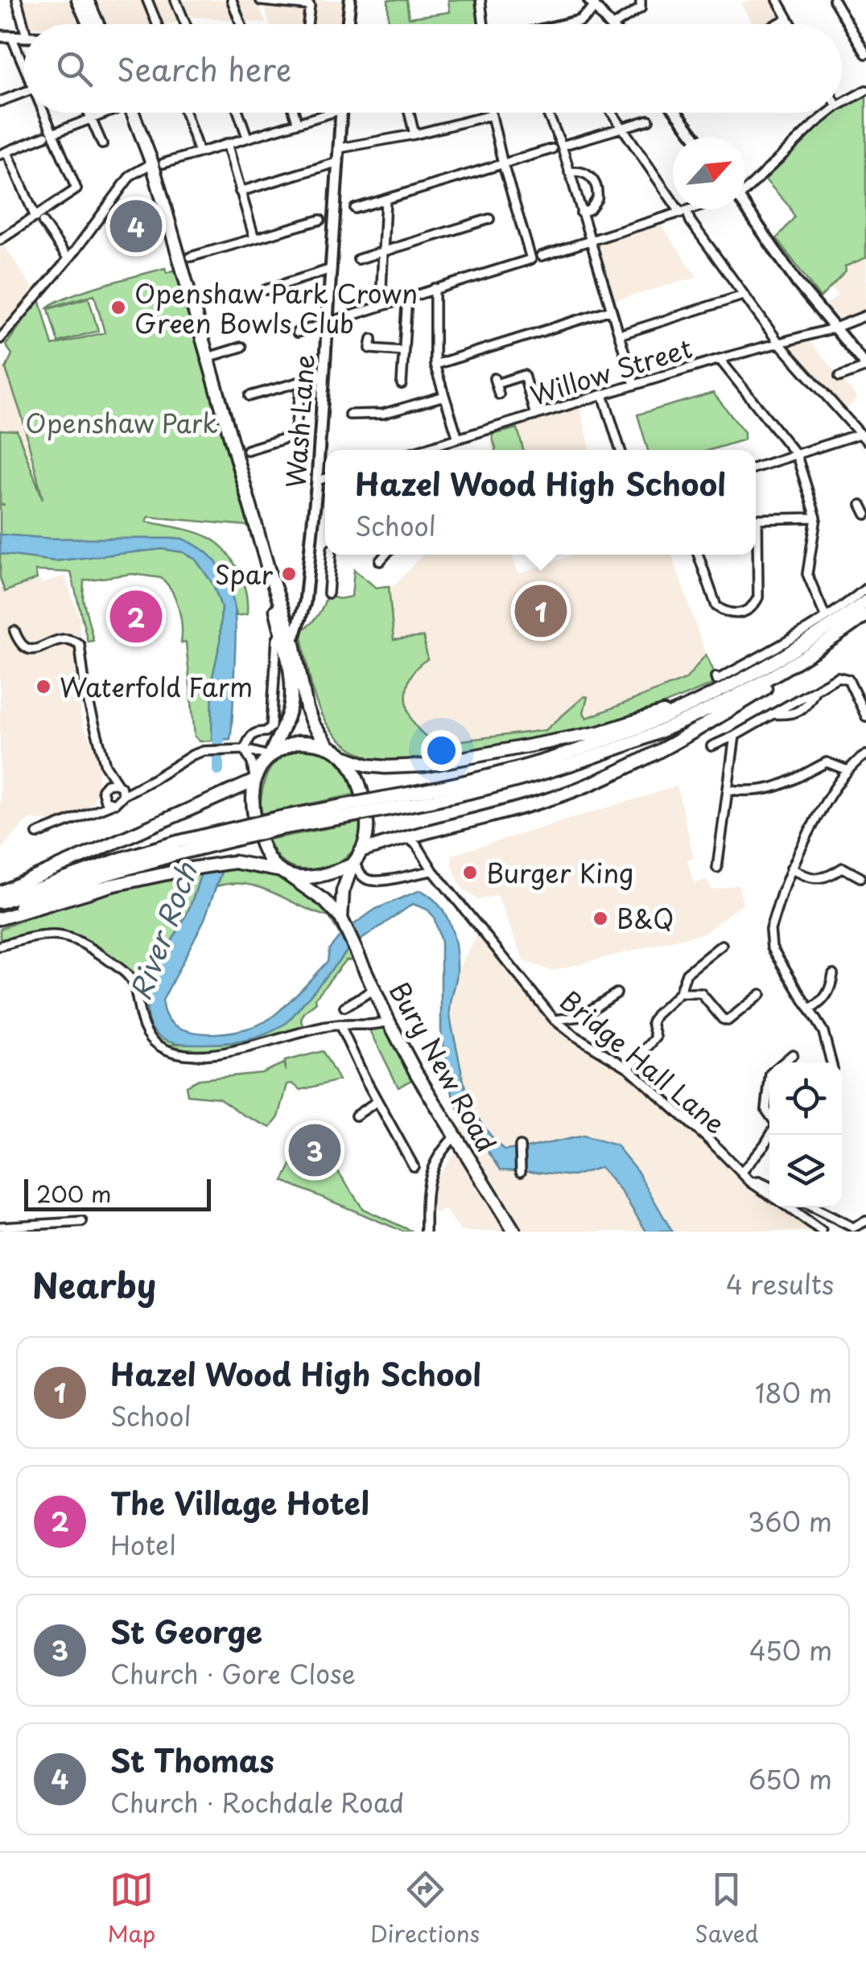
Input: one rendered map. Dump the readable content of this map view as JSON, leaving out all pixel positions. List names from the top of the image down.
{
  "streets": {
    "highway": ["Bury New Road"],
    "main road": ["Wash Lane"],
    "street": ["Willow Street", "Bridge Hall Lane"]
  },
  "water": ["River Roch"],
  "parks": ["Openshaw Park"],
  "places": [
    "Openshaw Park Crown Green Bowls Club",
    "Spar",
    "Waterfold Farm",
    "Burger King",
    "B&Q"
  ],
  "scale_bar": "200 m",
  "north": "top right",
  "page": {
    "search": "Search here",
    "pins": [
      "4",
      "1",
      "2",
      "3"
    ],
    "popup": ["Hazel Wood High School", "School"],
    "scale": "200 m",
    "heading": ["Nearby", "4 results"],
    "list": [
      {
        "mark": "1",
        "name": "Hazel Wood High School",
        "note": "School",
        "value": "180 m"
      },
      {
        "mark": "2",
        "name": "The Village Hotel",
        "note": "Hotel",
        "value": "360 m"
      },
      {
        "mark": "3",
        "name": "St George",
        "note": "Church · Gore Close",
        "value": "450 m"
      },
      {
        "mark": "4",
        "name": "St Thomas",
        "note": "Church · Rochdale Road",
        "value": "650 m"
      }
    ],
    "nav": ["Map", "Directions", "Saved"]
  }
}
